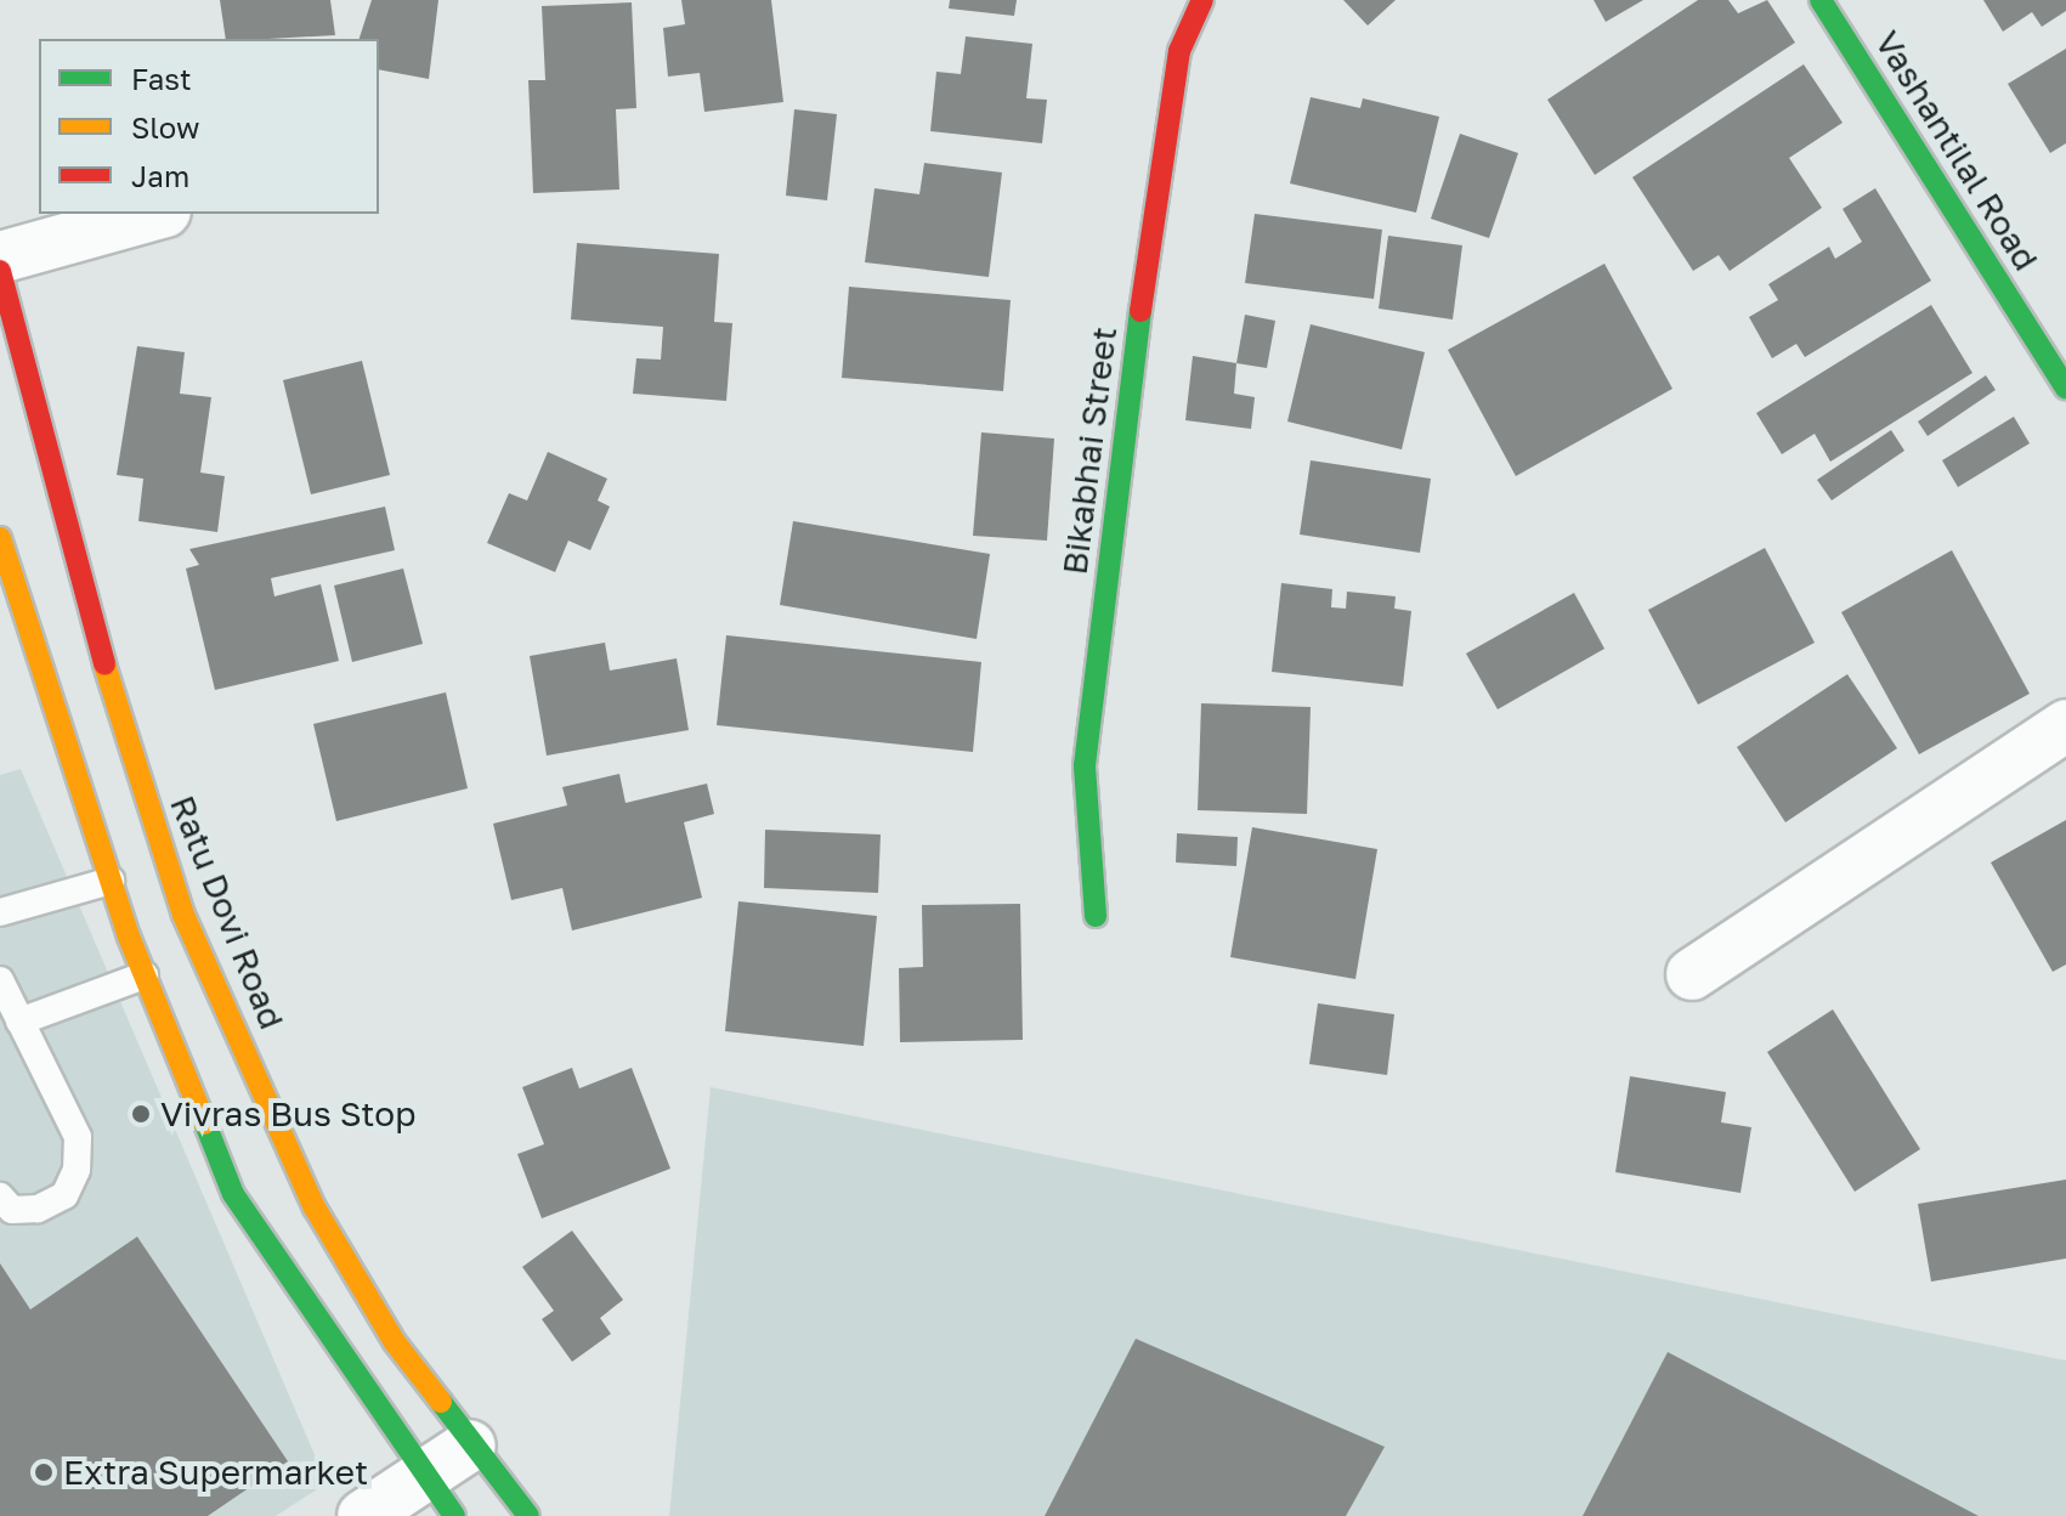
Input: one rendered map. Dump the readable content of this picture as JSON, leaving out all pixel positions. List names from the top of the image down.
{
  "streets": {
    "main road": ["Vashantilal Road", "Bikabhai Street", "Ratu Dovi Road"]
  },
  "places": ["Vivras Bus Stop", "Extra Supermarket"],
  "legend": ["Fast", "Slow", "Jam"]
}
